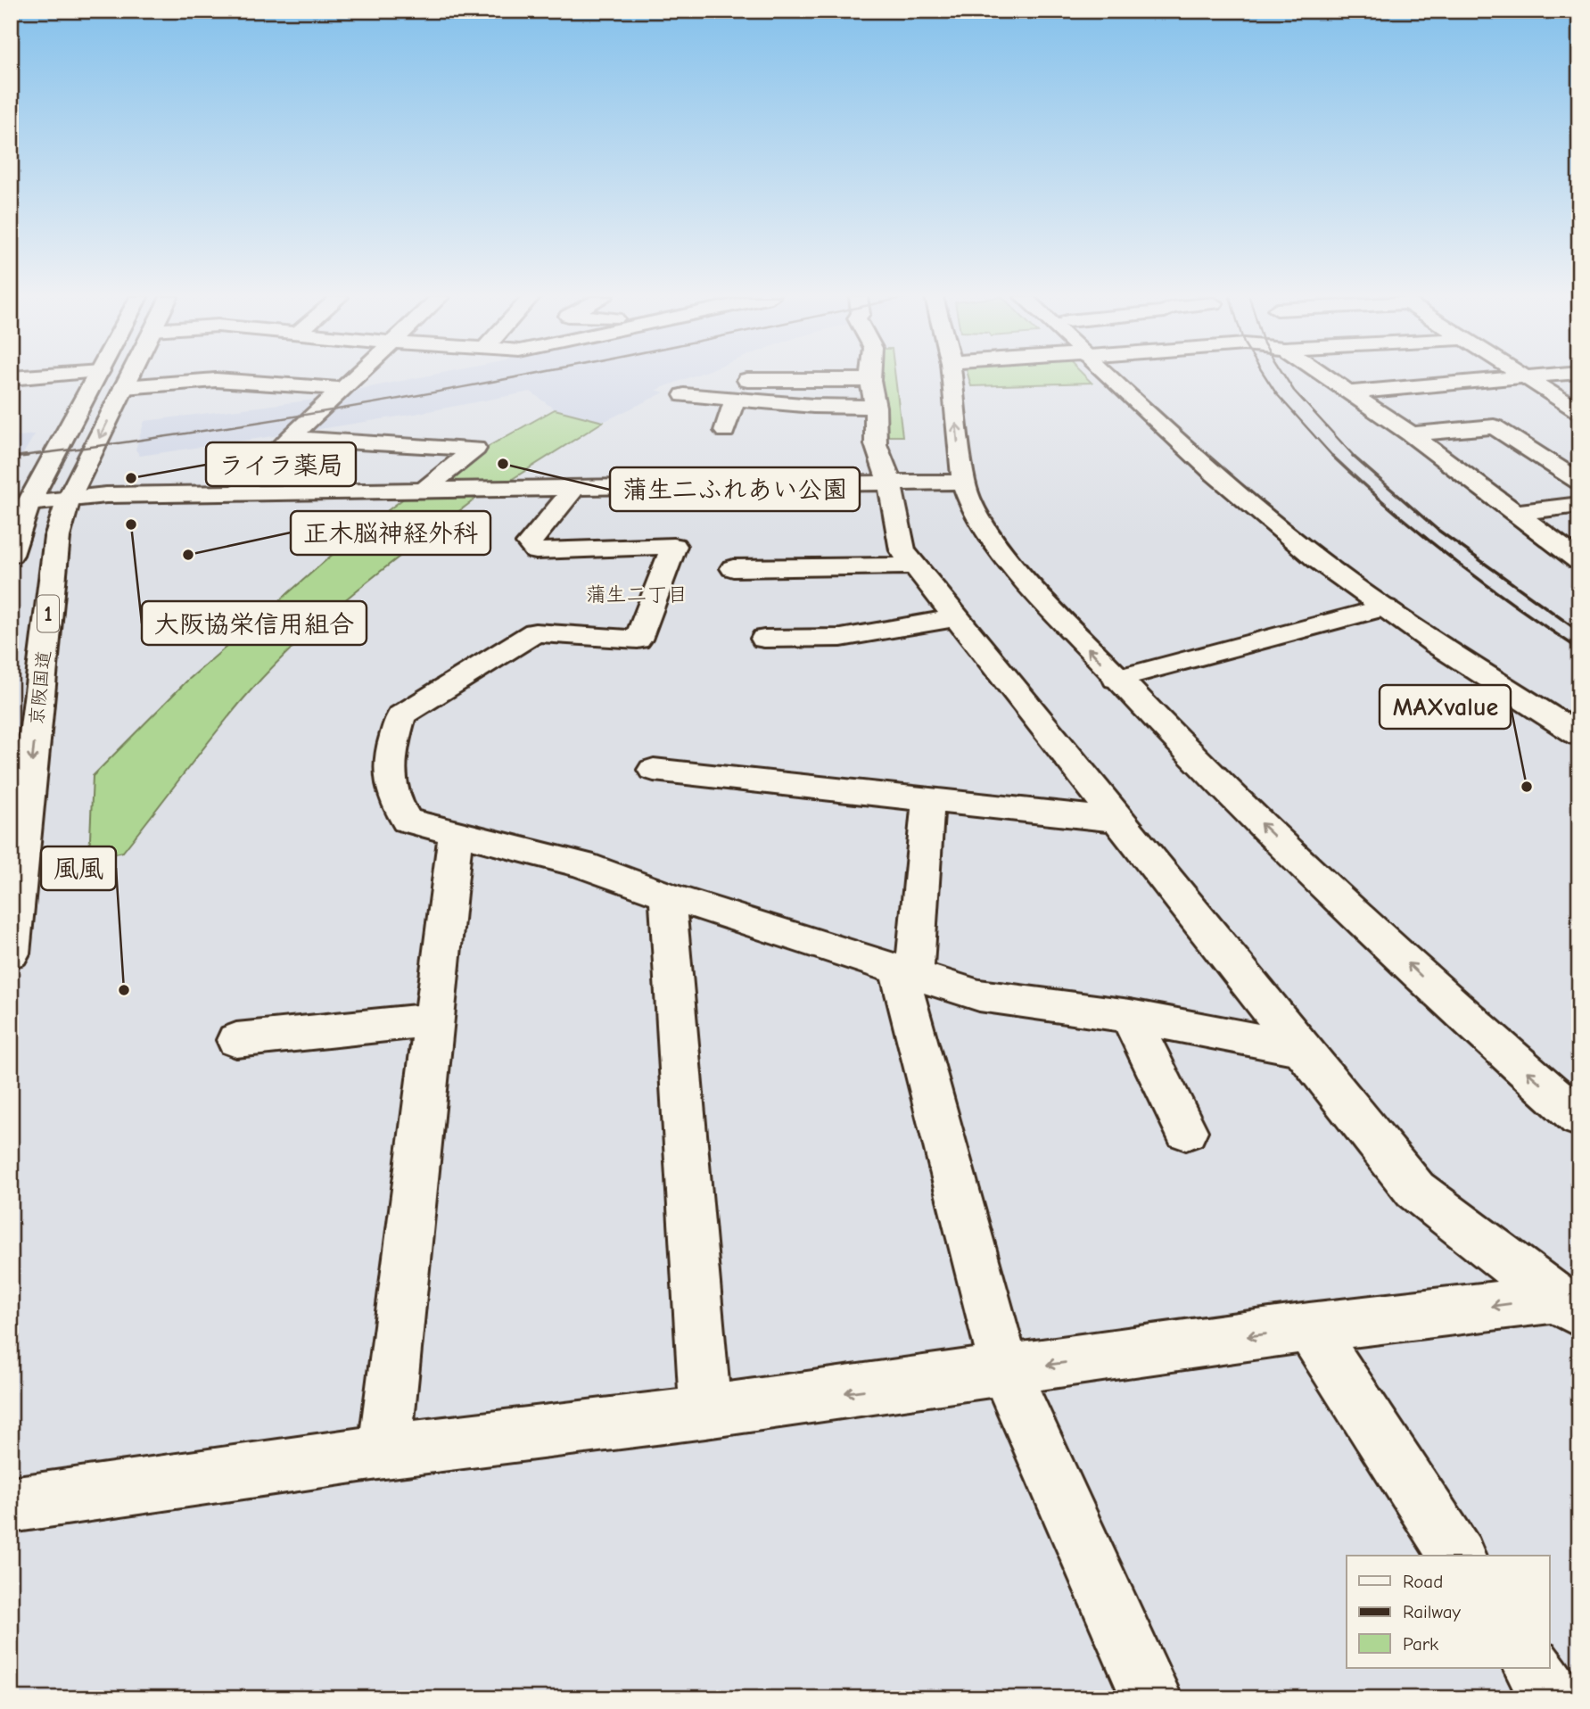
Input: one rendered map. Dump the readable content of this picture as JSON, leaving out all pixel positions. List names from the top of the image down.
{
  "streets": {
    "main road": ["1", "京阪国道"]
  },
  "districts": ["蒲生二丁目"],
  "places": [
    "蒲生二ふれあい公園",
    "ライラ薬局",
    "大阪協栄信用組合",
    "正木脳神経外科",
    "MAXvalue",
    "風風"
  ],
  "legend": ["Road", "Railway", "Park"]
}
